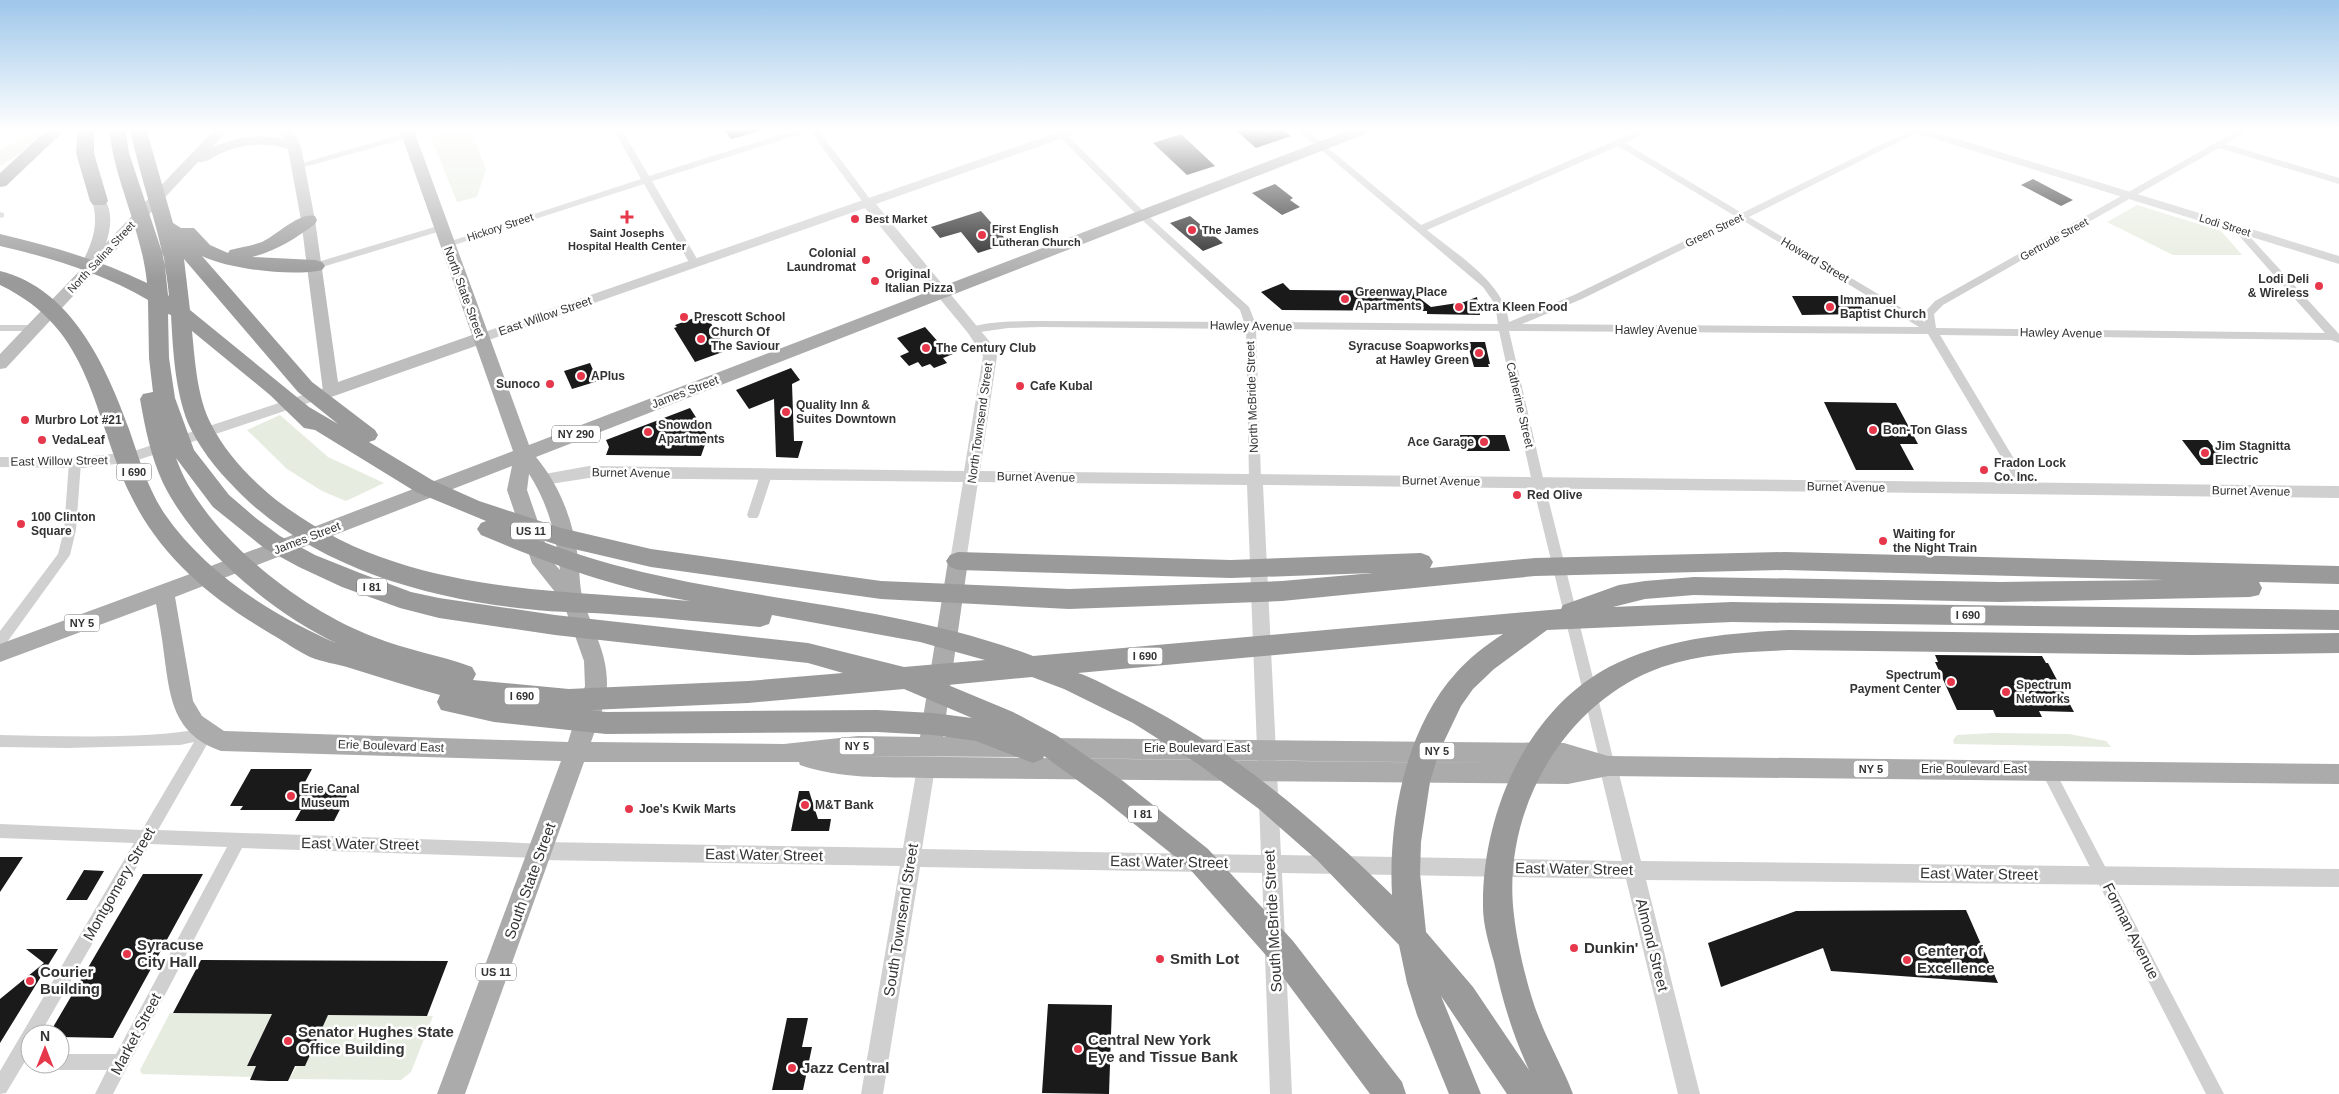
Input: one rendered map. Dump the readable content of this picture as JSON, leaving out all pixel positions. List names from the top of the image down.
{
  "streets": {
    "highway": ["I 690", "I 81"],
    "main road": [
      "North Salina Street",
      "North State Street",
      "East Willow Street",
      "James Street",
      "North Townsend Street",
      "NY 290",
      "US 11",
      "NY 5",
      "Erie Boulevard East",
      "South State Street"
    ],
    "street": [
      "Lodi Street",
      "Hickory Street",
      "Green Street",
      "Gertrude Street",
      "Howard Street",
      "Hawley Avenue",
      "North McBride Street",
      "Catherine Street",
      "Burnet Avenue",
      "East Water Street",
      "Montgomery Street",
      "South Townsend Street",
      "South McBride Street",
      "Forman Avenue",
      "Almond Street",
      "Market Street"
    ]
  },
  "crossings": [
    ["Lodi Street", "Gertrude Street"],
    ["Hickory Street", "North State Street"],
    ["Green Street", "Howard Street"],
    ["Green Street", "Hawley Avenue"],
    ["Green Street", "Catherine Street"],
    ["Gertrude Street", "Howard Street"],
    ["Gertrude Street", "Hawley Avenue"],
    ["North Salina Street", "I 81"],
    ["Howard Street", "Hawley Avenue"],
    ["Howard Street", "Burnet Avenue"],
    ["North State Street", "East Willow Street"],
    ["North State Street", "James Street"],
    ["North State Street", "Burnet Avenue"],
    ["North State Street", "Erie Boulevard East"],
    ["North State Street", "South State Street"],
    ["East Willow Street", "North Townsend Street"],
    ["Hawley Avenue", "North McBride Street"],
    ["Hawley Avenue", "Catherine Street"],
    ["Hawley Avenue", "North Townsend Street"],
    ["James Street", "North McBride Street"],
    ["James Street", "North Townsend Street"],
    ["James Street", "NY 5"],
    ["North McBride Street", "Burnet Avenue"],
    ["North McBride Street", "Erie Boulevard East"],
    ["North McBride Street", "South McBride Street"],
    ["Catherine Street", "Burnet Avenue"],
    ["Catherine Street", "Erie Boulevard East"],
    ["Catherine Street", "Almond Street"],
    ["North Townsend Street", "Burnet Avenue"],
    ["North Townsend Street", "Erie Boulevard East"],
    ["North Townsend Street", "South Townsend Street"],
    ["NY 5", "Erie Boulevard East"],
    ["NY 5", "Montgomery Street"],
    ["Erie Boulevard East", "South State Street"],
    ["Erie Boulevard East", "Montgomery Street"],
    ["Erie Boulevard East", "South Townsend Street"],
    ["Erie Boulevard East", "South McBride Street"],
    ["Erie Boulevard East", "Forman Avenue"],
    ["Erie Boulevard East", "Almond Street"],
    ["East Water Street", "South State Street"],
    ["East Water Street", "Montgomery Street"],
    ["East Water Street", "South Townsend Street"],
    ["East Water Street", "South McBride Street"],
    ["East Water Street", "Forman Avenue"],
    ["East Water Street", "Almond Street"],
    ["East Water Street", "Market Street"]
  ],
  "places": {
    "health": ["Saint Josephs Hospital Health Center"],
    "other": [
      "Best Market",
      "The James",
      "First English Lutheran Church",
      "Colonial Laundromat",
      "Original Italian Pizza",
      "Lodi Deli & Wireless",
      "Greenway Place Apartments",
      "Extra Kleen Food",
      "Immanuel Baptist Church",
      "Prescott School",
      "Church Of The Saviour",
      "The Century Club",
      "Syracuse Soapworks at Hawley Green",
      "APlus",
      "Sunoco",
      "Cafe Kubal",
      "Quality Inn & Suites Downtown",
      "Murbro Lot #21",
      "Bon-Ton Glass",
      "Snowdon Apartments",
      "VedaLeaf",
      "Ace Garage",
      "Jim Stagnitta Electric",
      "Fradon Lock Co. Inc.",
      "Red Olive",
      "100 Clinton Square",
      "Waiting for the Night Train",
      "Spectrum Payment Center",
      "Spectrum Networks",
      "Erie Canal Museum",
      "M&T Bank",
      "Joe's Kwik Marts",
      "Dunkin'",
      "Syracuse City Hall",
      "Smith Lot",
      "Center of Excellence",
      "Courier Building",
      "Senator Hughes State Office Building",
      "Central New York Eye and Tissue Bank",
      "Jazz Central"
    ]
  },
  "north": "top"
}
